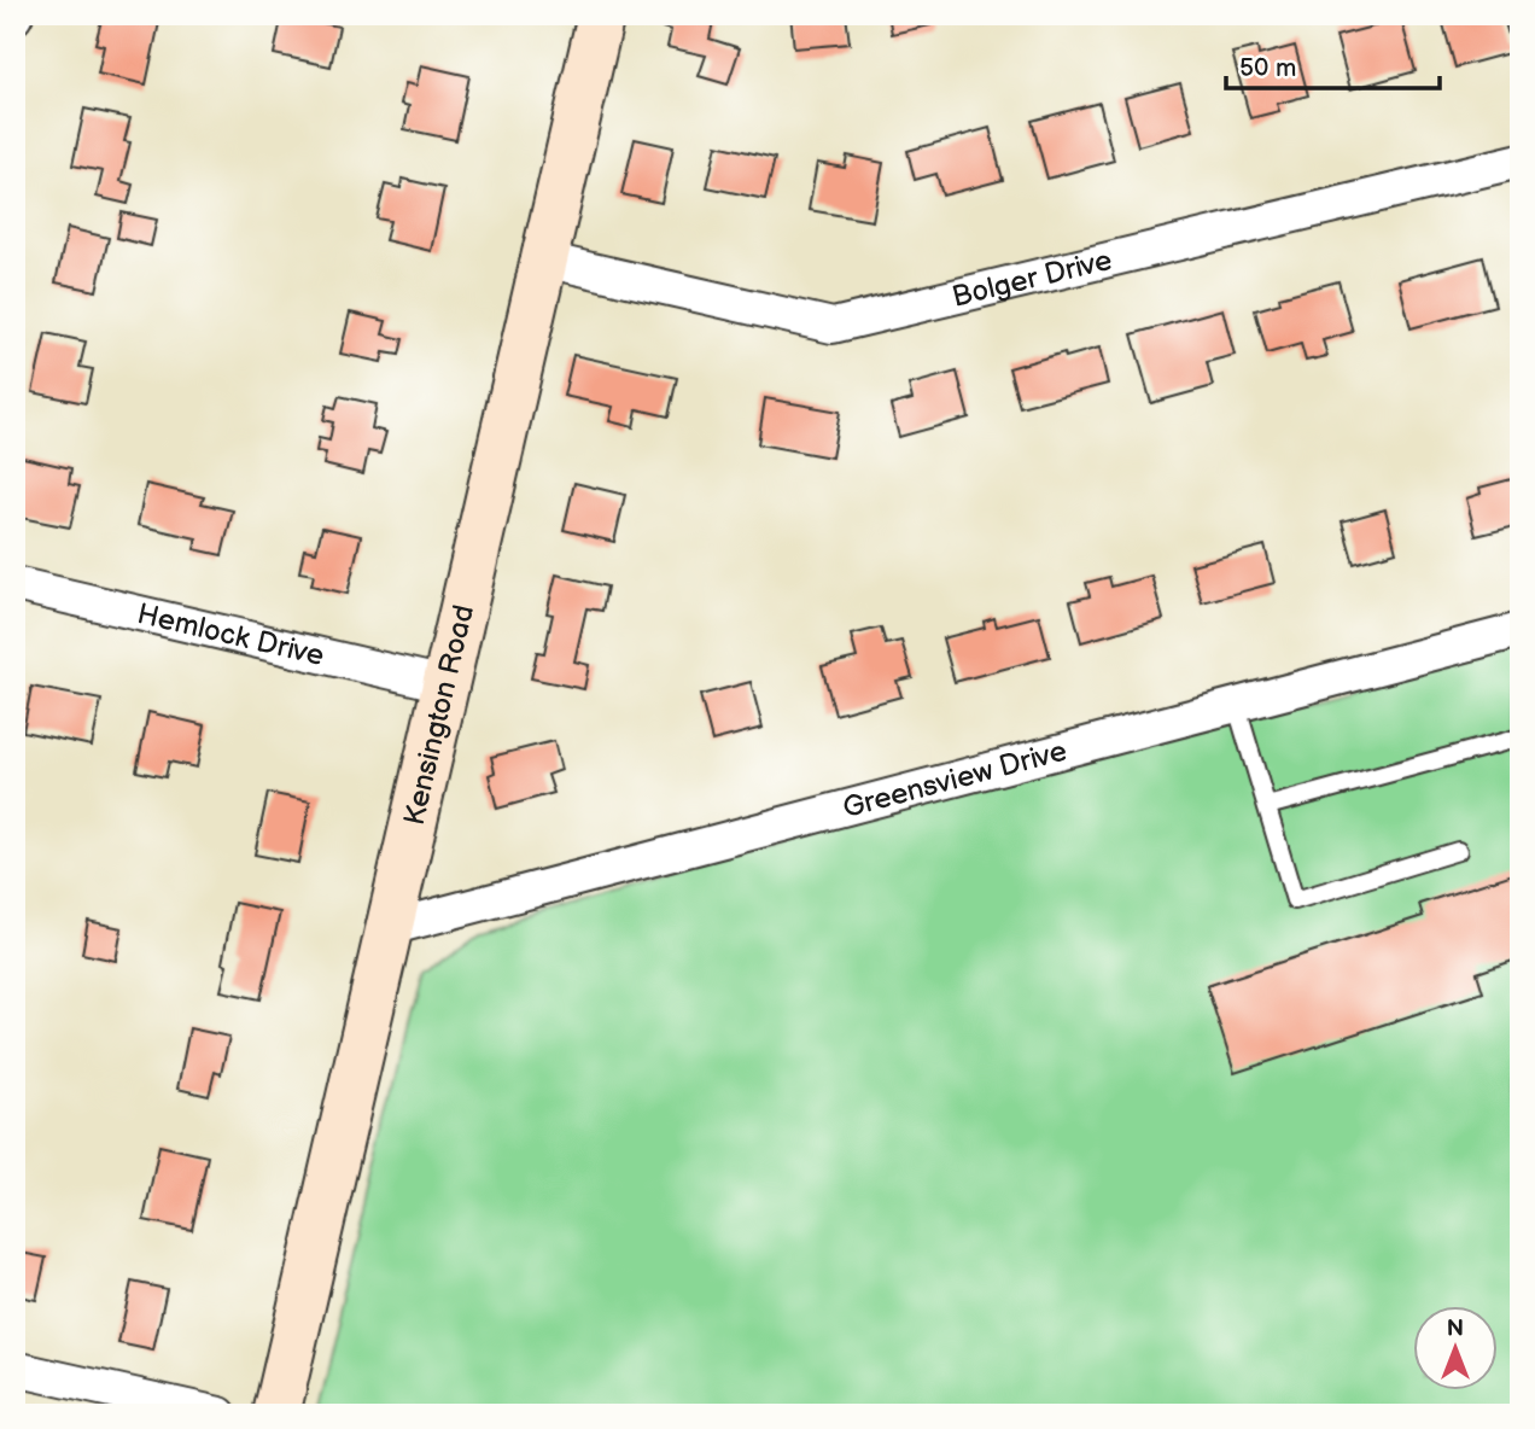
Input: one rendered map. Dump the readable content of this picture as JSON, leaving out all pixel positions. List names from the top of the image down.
{
  "streets": {
    "street": [
      "Bolger Drive",
      "Hemlock Drive",
      "Kensington Road",
      "Greensview Drive"
    ]
  },
  "crossings": [
    ["Bolger Drive", "Kensington Road"],
    ["Hemlock Drive", "Kensington Road"],
    ["Kensington Road", "Greensview Drive"]
  ],
  "scale_bar": "50 m",
  "north": "top"
}
